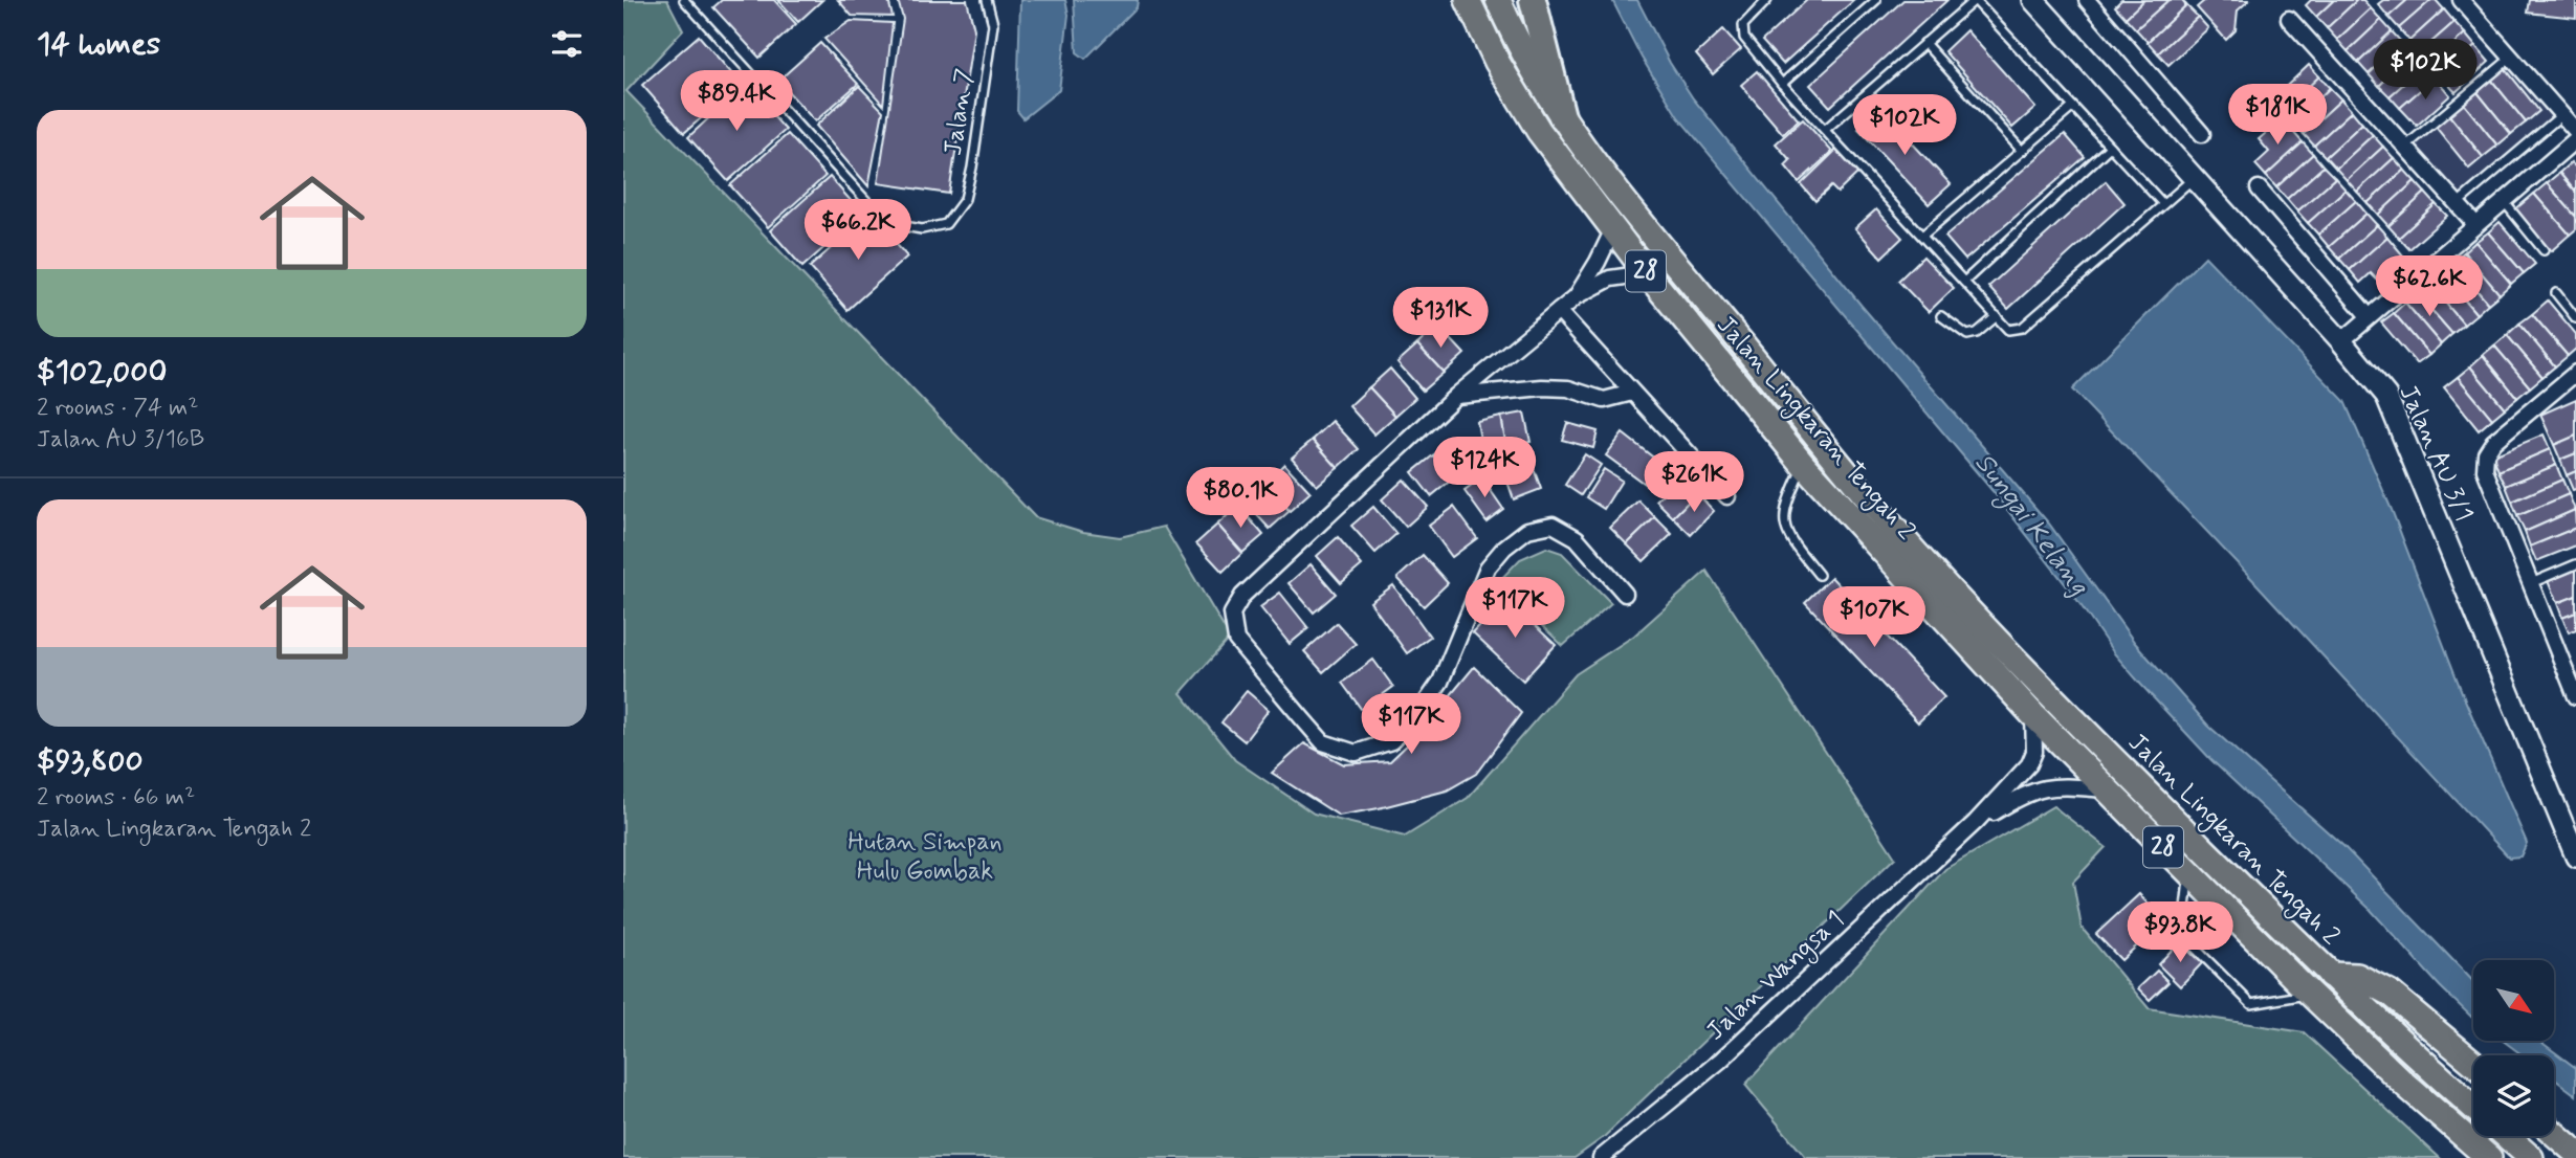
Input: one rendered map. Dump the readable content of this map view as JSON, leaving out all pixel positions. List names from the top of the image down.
{
  "streets": {
    "highway": ["28", "Jalan Lingkaran Tengah 2"],
    "main road": ["Jalan AU 3/1"],
    "street": ["Jalan Wangsa 1"],
    "lane": ["Jalan 7"]
  },
  "crossings": [
    ["Jalan Lingkaran Tengah 2", "Jalan Wangsa 1"]
  ],
  "water": ["Sungai Kelang"],
  "parks": ["Hutan Simpan Hulu Gombak"],
  "north": "bottom right",
  "page": {
    "heading": "14 homes",
    "price": [
      "$102K",
      "$89.4K",
      "$181K",
      "$102K",
      "$66.2K",
      "$62.6K",
      "$131K",
      "$124K",
      "$261K",
      "$80.1K",
      "$117K",
      "$107K",
      "$117K",
      "$93.8K"
    ],
    "list": [
      {
        "name": "$102,000",
        "note": "2 rooms · 74 m² · Jalan AU 3/16B"
      },
      {
        "name": "$93,800",
        "note": "2 rooms · 66 m² · Jalan Lingkaran Tengah 2"
      }
    ]
  }
}
